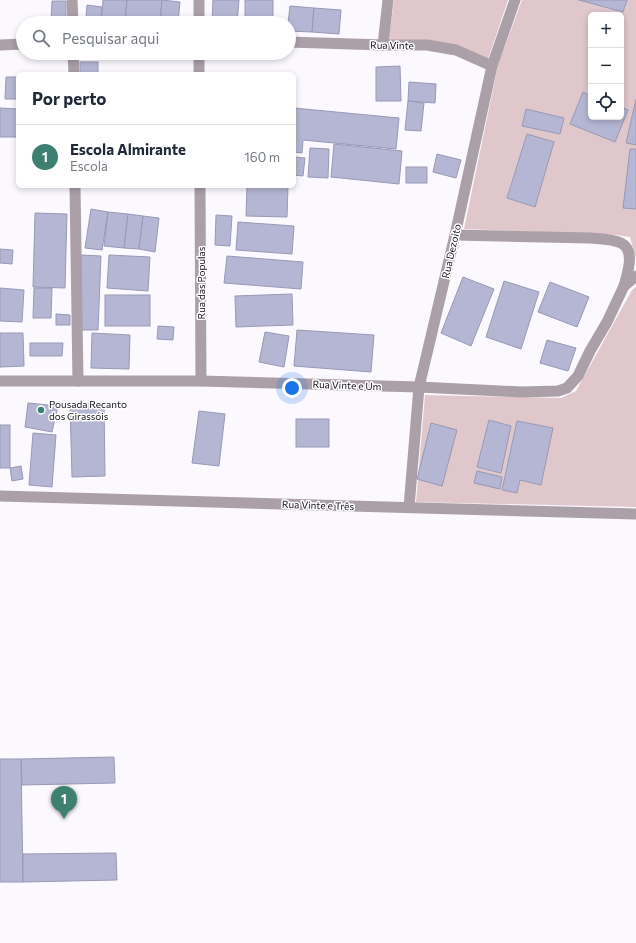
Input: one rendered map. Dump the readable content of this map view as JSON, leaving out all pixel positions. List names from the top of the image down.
{
  "streets": {
    "street": [
      "Rua Vinte",
      "Rua Dezoito",
      "Rua das Populas",
      "Rua Vinte e Um",
      "Rua Vinte e Três"
    ]
  },
  "crossings": [
    ["Rua Vinte", "Rua Dezoito"],
    ["Rua Dezoito", "Rua Vinte e Um"],
    ["Rua Dezoito", "Rua Vinte e Três"],
    ["Rua das Populas", "Rua Vinte e Um"]
  ],
  "places": ["Pousada Recanto dos Girassóis"],
  "page": {
    "map_buttons": ["+", "−"],
    "search": "Pesquisar aqui",
    "heading": "Por perto",
    "list": [
      {
        "mark": "1",
        "name": "Escola Almirante",
        "note": "Escola",
        "value": "160 m"
      }
    ],
    "pins": "1"
  }
}
